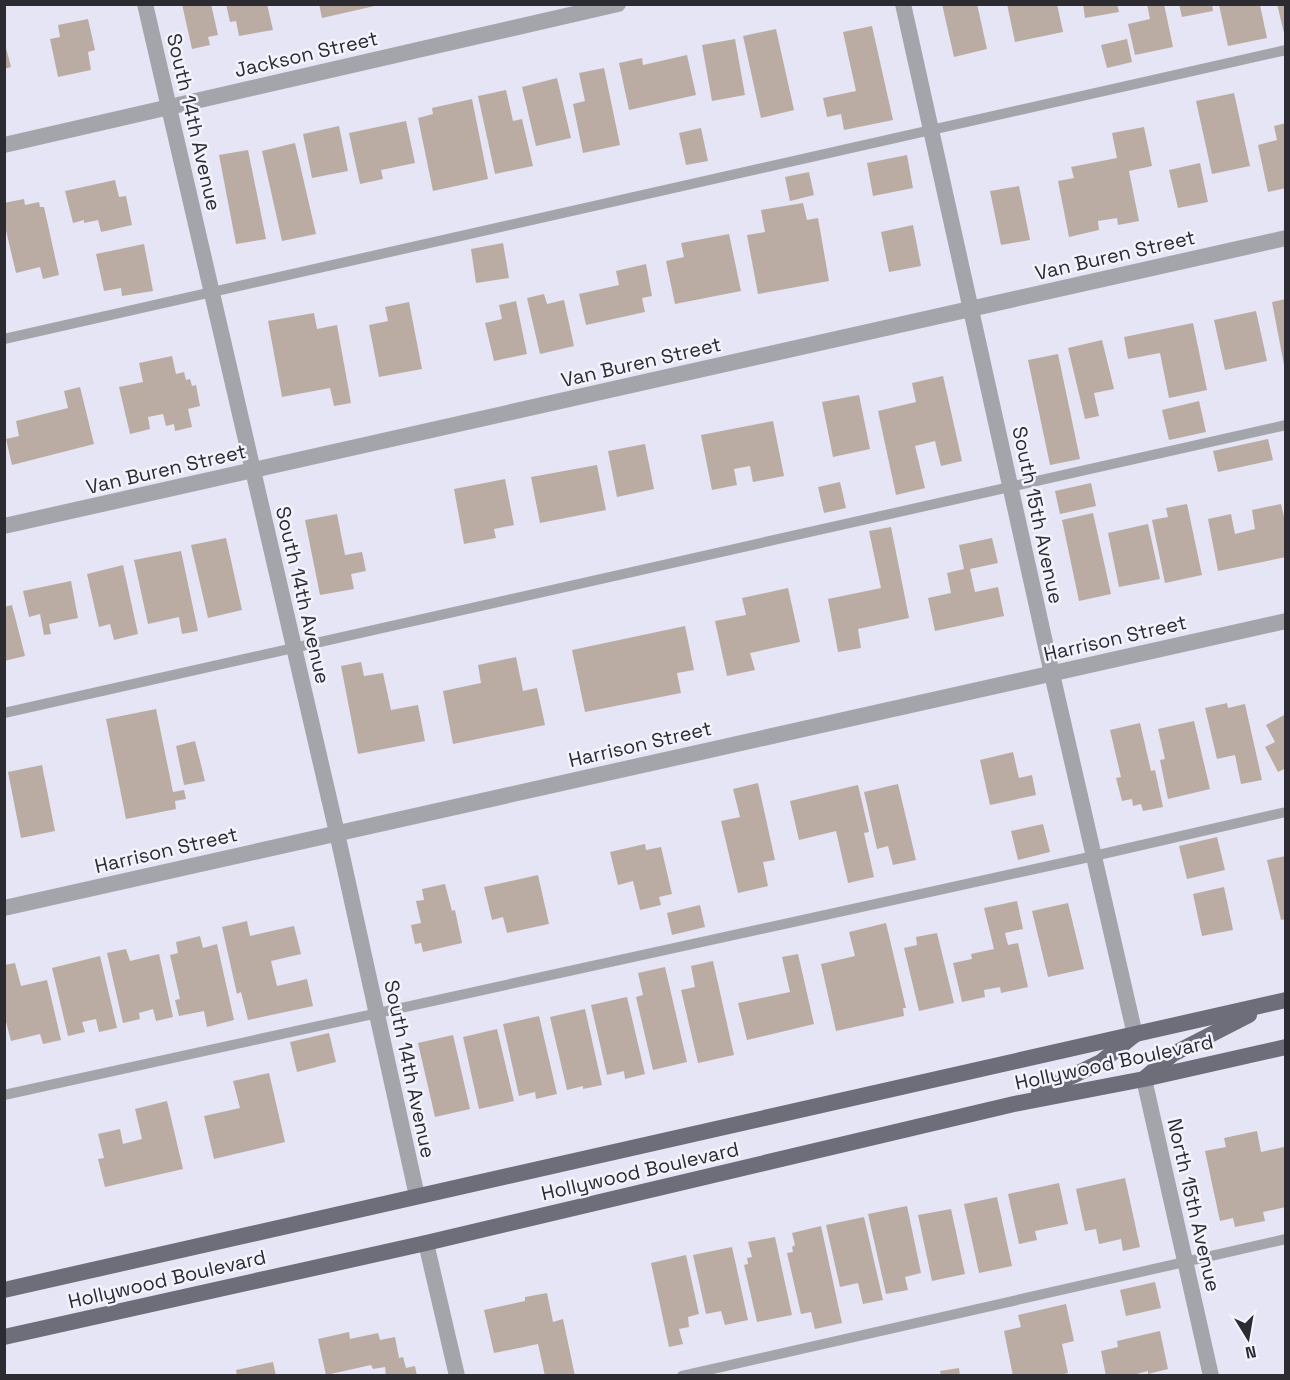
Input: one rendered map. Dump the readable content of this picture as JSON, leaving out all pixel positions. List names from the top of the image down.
{
  "streets": {
    "main road": ["Hollywood Boulevard"],
    "street": [
      "Jackson Street",
      "South 14th Avenue",
      "Van Buren Street",
      "South 15th Avenue",
      "Harrison Street",
      "North 15th Avenue"
    ]
  },
  "crossings": [
    ["Jackson Street", "South 14th Avenue"],
    ["South 14th Avenue", "Van Buren Street"],
    ["South 14th Avenue", "Harrison Street"],
    ["South 14th Avenue", "Hollywood Boulevard"],
    ["Van Buren Street", "South 15th Avenue"],
    ["South 15th Avenue", "Harrison Street"],
    ["South 15th Avenue", "Hollywood Boulevard"],
    ["Hollywood Boulevard", "North 15th Avenue"]
  ],
  "north": "bottom"
}
